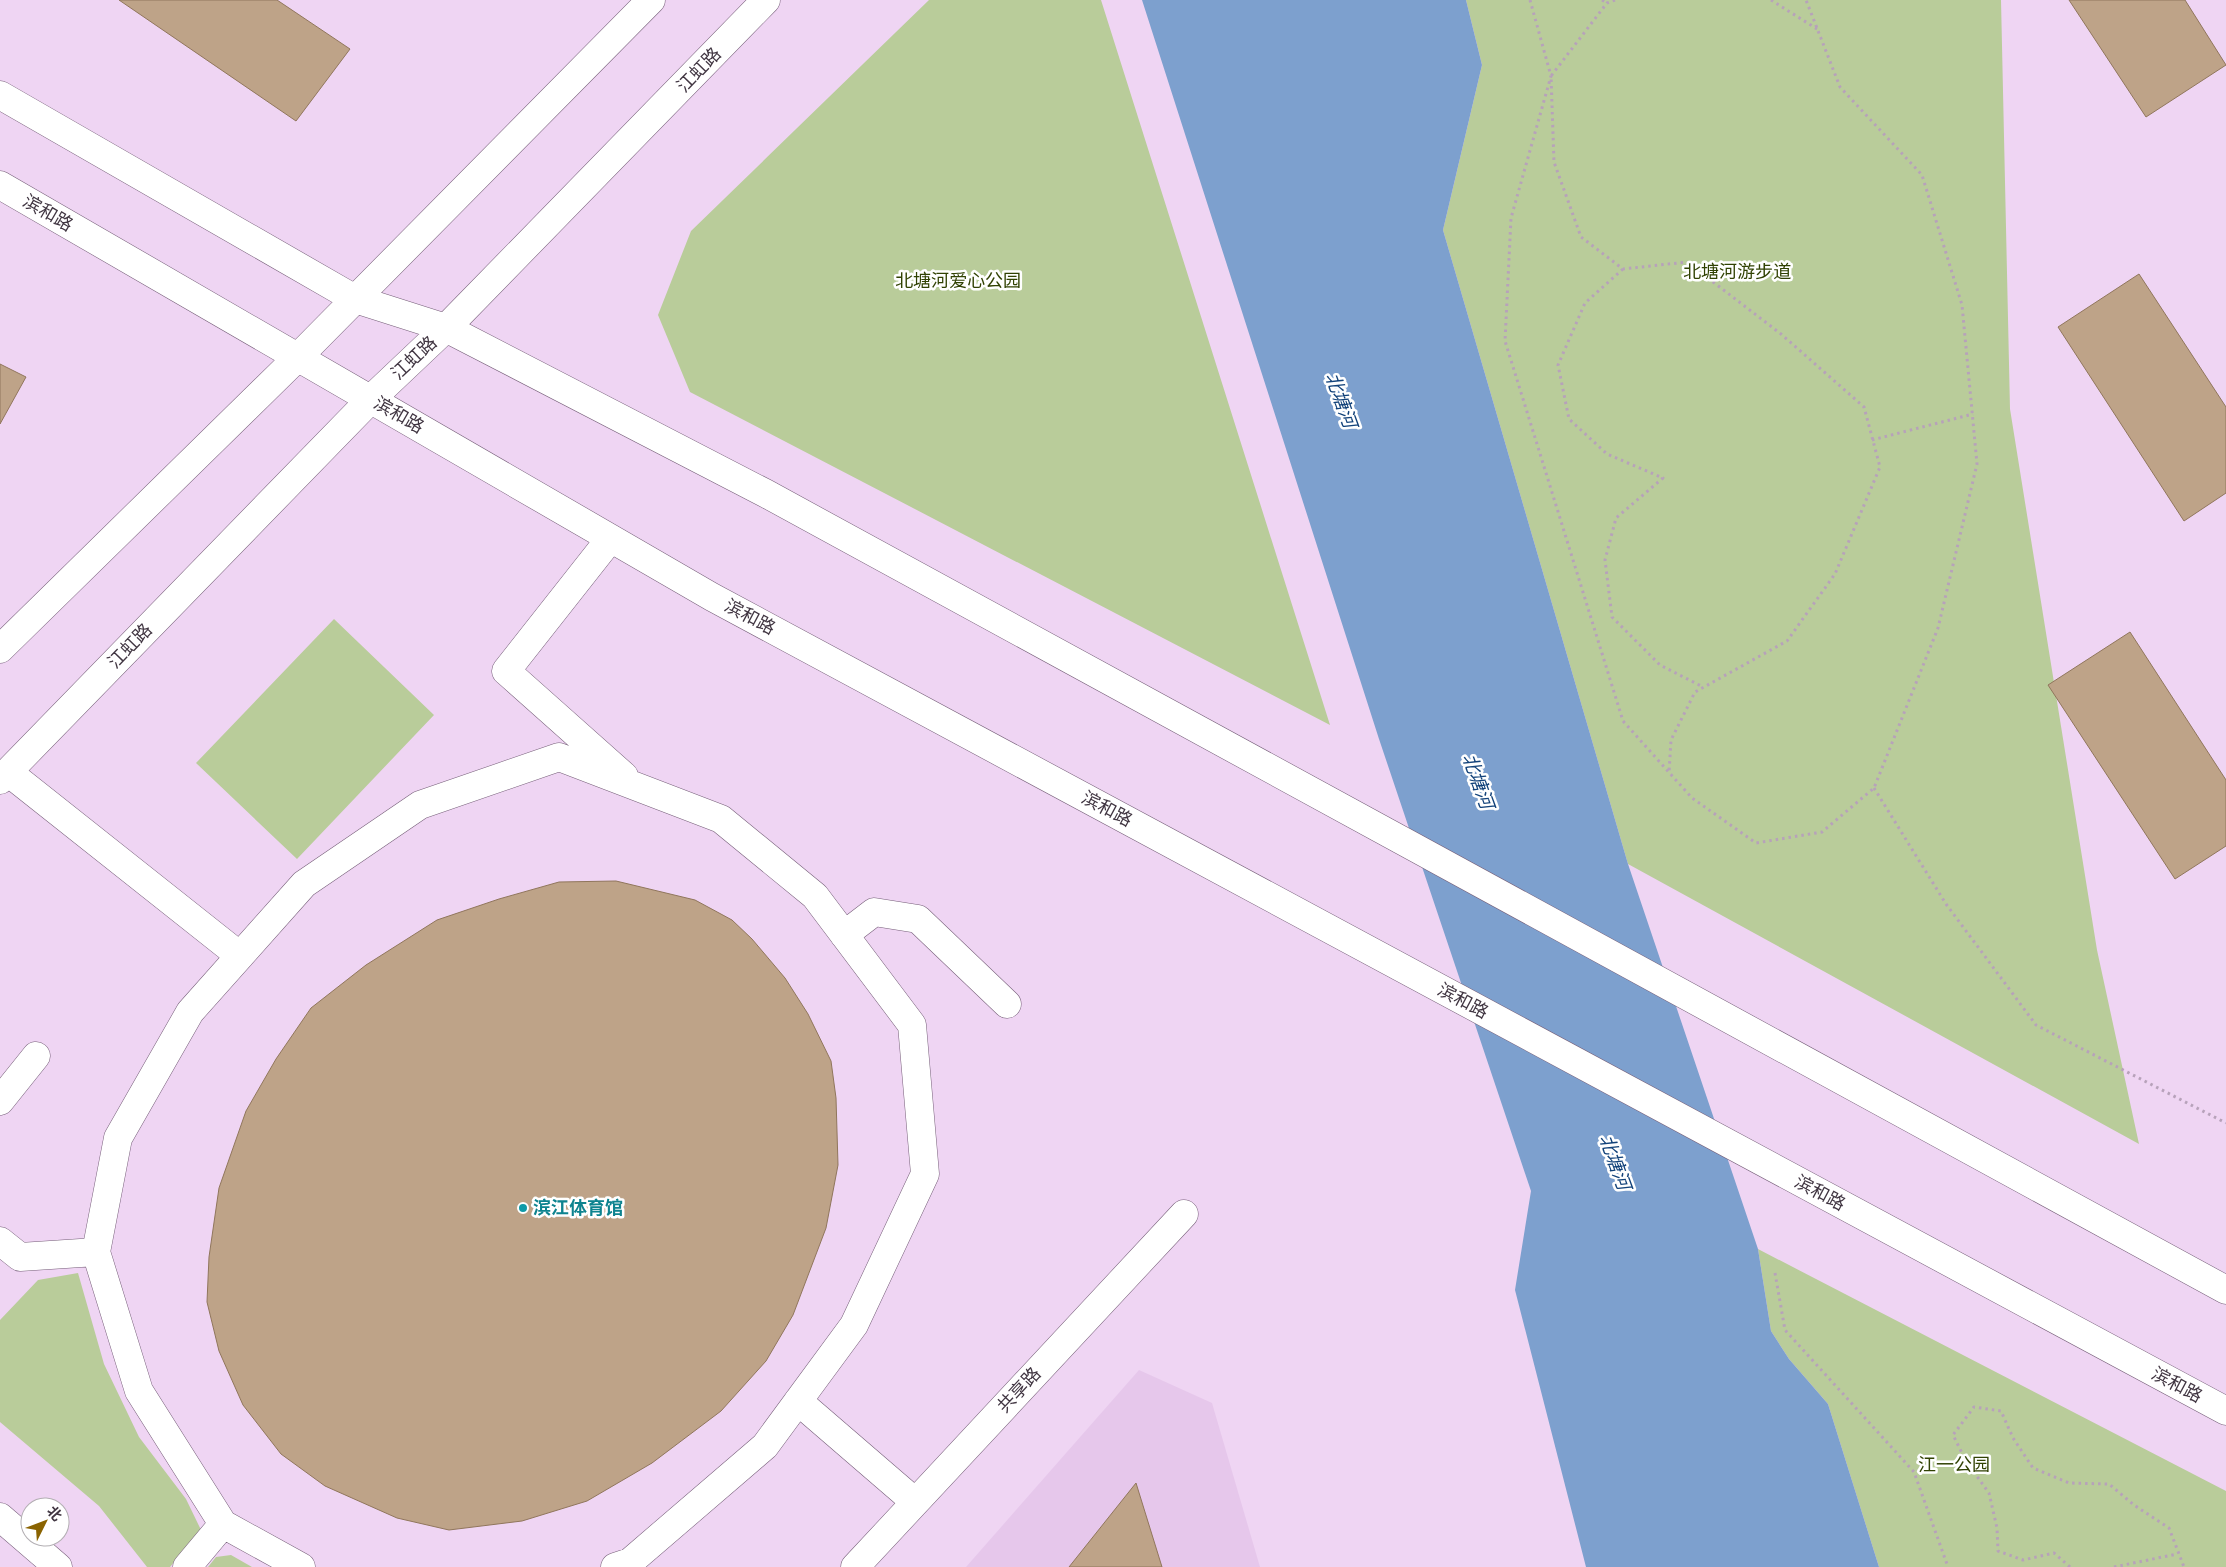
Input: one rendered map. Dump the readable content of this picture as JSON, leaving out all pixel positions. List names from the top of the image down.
{
  "streets": {
    "main road": ["江虹路", "滨和路", "共享路"]
  },
  "crossings": [
    ["江虹路", "滨和路"]
  ],
  "water": ["北塘河"],
  "parks": ["北塘河游步道", "北塘河爱心公园", "江一公园"],
  "places": ["滨江体育馆"],
  "north": "top right"
}
